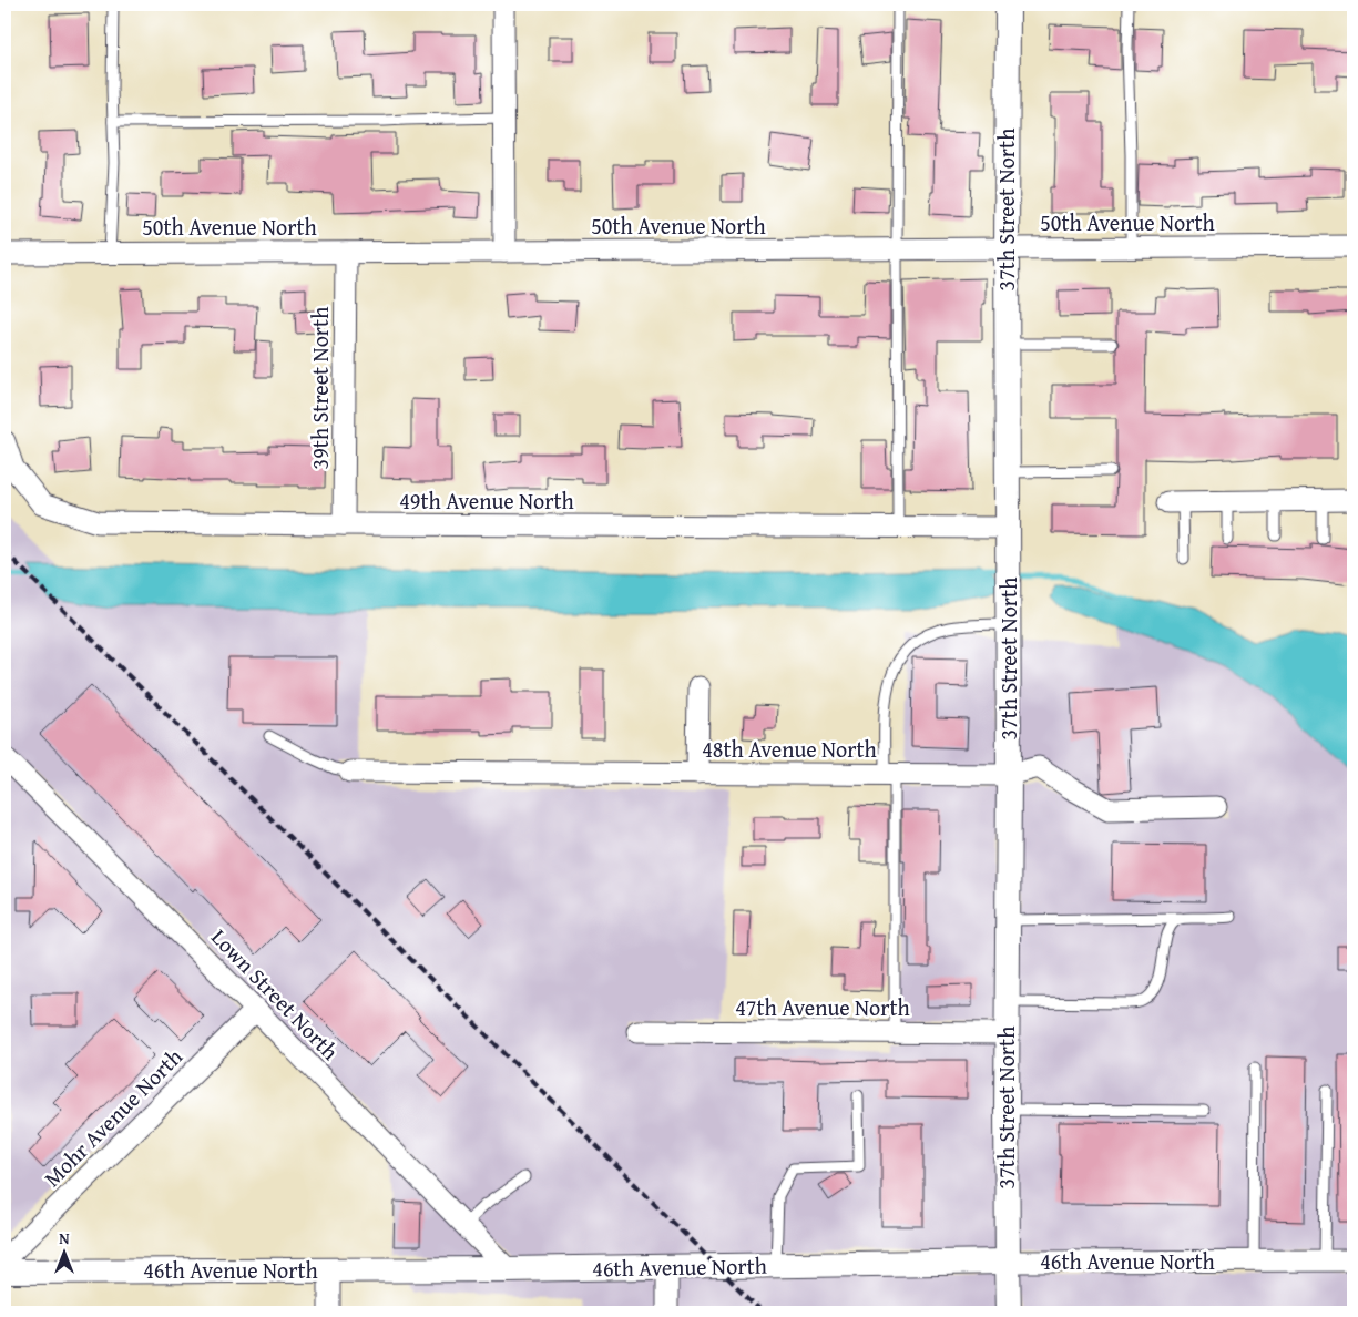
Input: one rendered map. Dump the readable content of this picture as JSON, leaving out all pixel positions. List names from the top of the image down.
{
  "streets": {
    "street": [
      "37th Street North",
      "50th Avenue North",
      "39th Street North",
      "49th Avenue North",
      "48th Avenue North",
      "Lown Street North",
      "47th Avenue North",
      "Mohr Avenue North",
      "46th Avenue North"
    ]
  },
  "crossings": [
    ["37th Street North", "50th Avenue North"],
    ["37th Street North", "49th Avenue North"],
    ["37th Street North", "48th Avenue North"],
    ["37th Street North", "47th Avenue North"],
    ["37th Street North", "46th Avenue North"],
    ["50th Avenue North", "39th Street North"],
    ["39th Street North", "49th Avenue North"],
    ["Lown Street North", "Mohr Avenue North"],
    ["Lown Street North", "46th Avenue North"]
  ],
  "north": "top"
}
